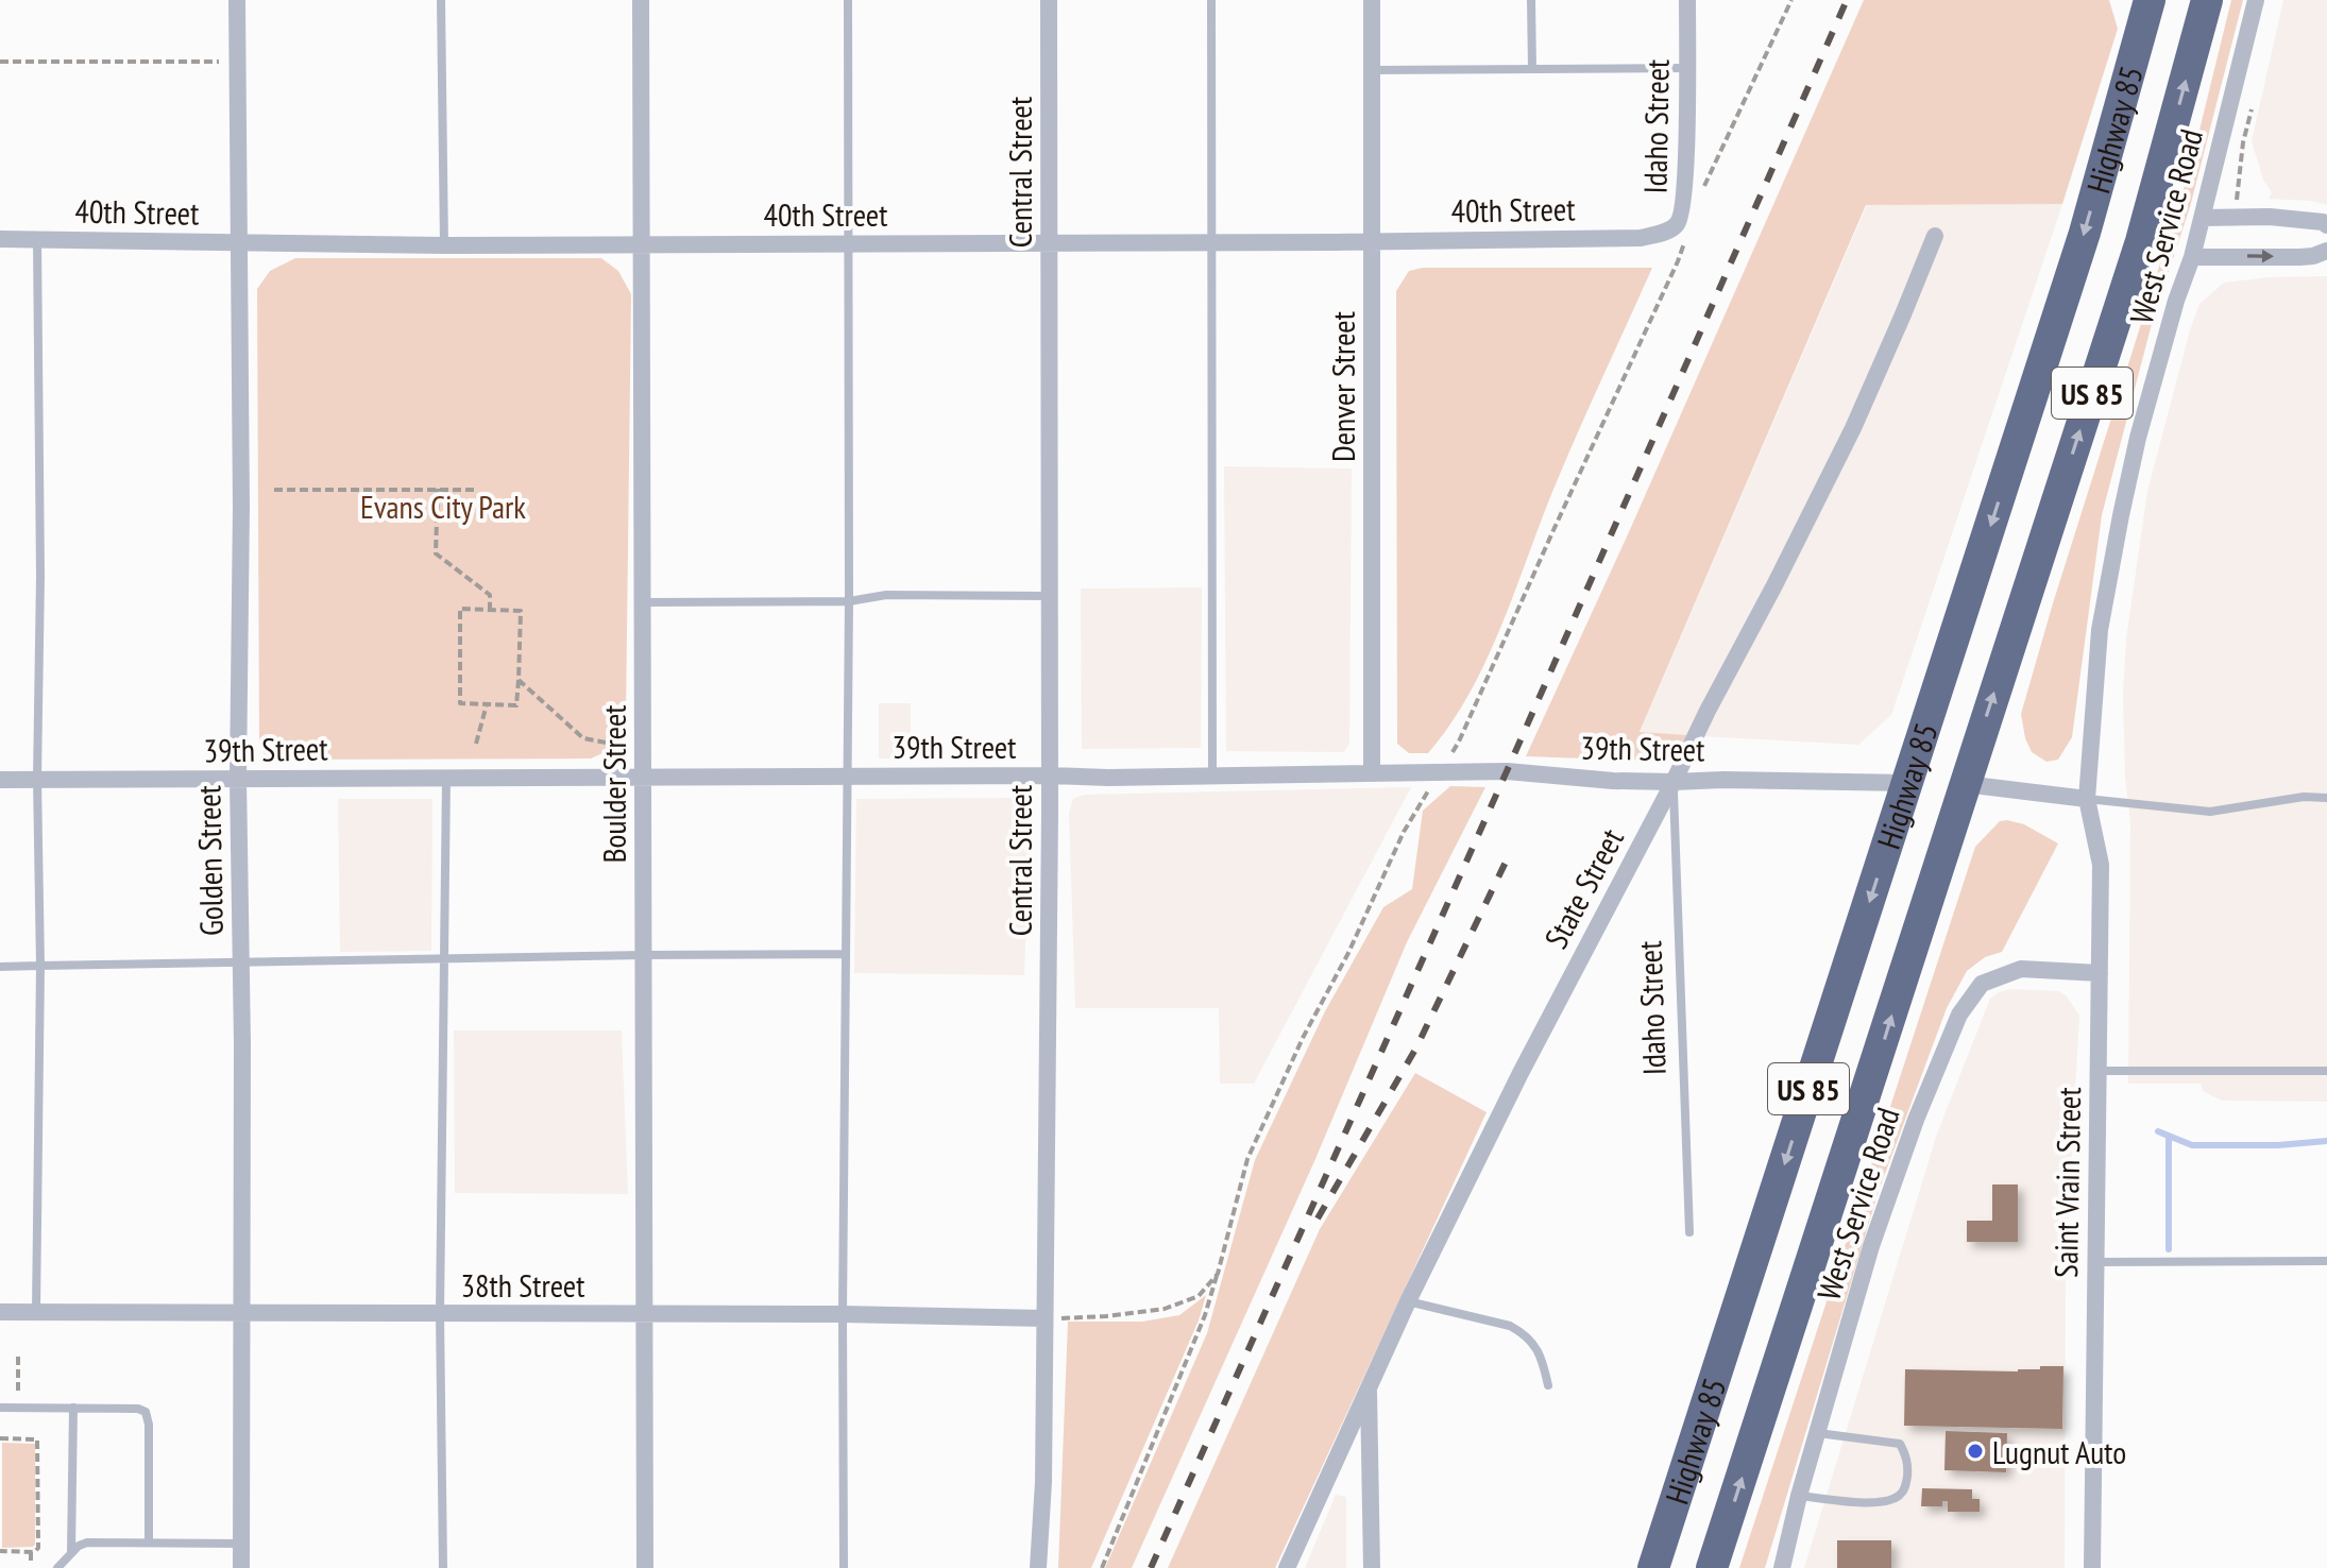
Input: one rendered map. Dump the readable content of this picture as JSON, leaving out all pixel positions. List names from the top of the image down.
{
  "streets": {
    "highway": ["Highway 85", "US 85"],
    "street": [
      "Idaho Street",
      "Central Street",
      "40th Street",
      "West Service Road",
      "Denver Street",
      "39th Street",
      "Boulder Street",
      "Golden Street",
      "State Street",
      "Saint Vrain Street",
      "38th Street"
    ]
  },
  "crossings": [
    ["Idaho Street", "40th Street"],
    ["Idaho Street", "39th Street"],
    ["Idaho Street", "State Street"],
    ["Highway 85", "39th Street"],
    ["Central Street", "40th Street"],
    ["Central Street", "39th Street"],
    ["Central Street", "38th Street"],
    ["40th Street", "Denver Street"],
    ["40th Street", "Boulder Street"],
    ["40th Street", "Golden Street"],
    ["West Service Road", "Saint Vrain Street"],
    ["Denver Street", "39th Street"],
    ["39th Street", "Boulder Street"],
    ["39th Street", "Golden Street"],
    ["39th Street", "State Street"],
    ["Boulder Street", "38th Street"],
    ["Golden Street", "38th Street"]
  ],
  "parks": ["Evans City Park"],
  "places": ["Lugnut Auto"]
}
